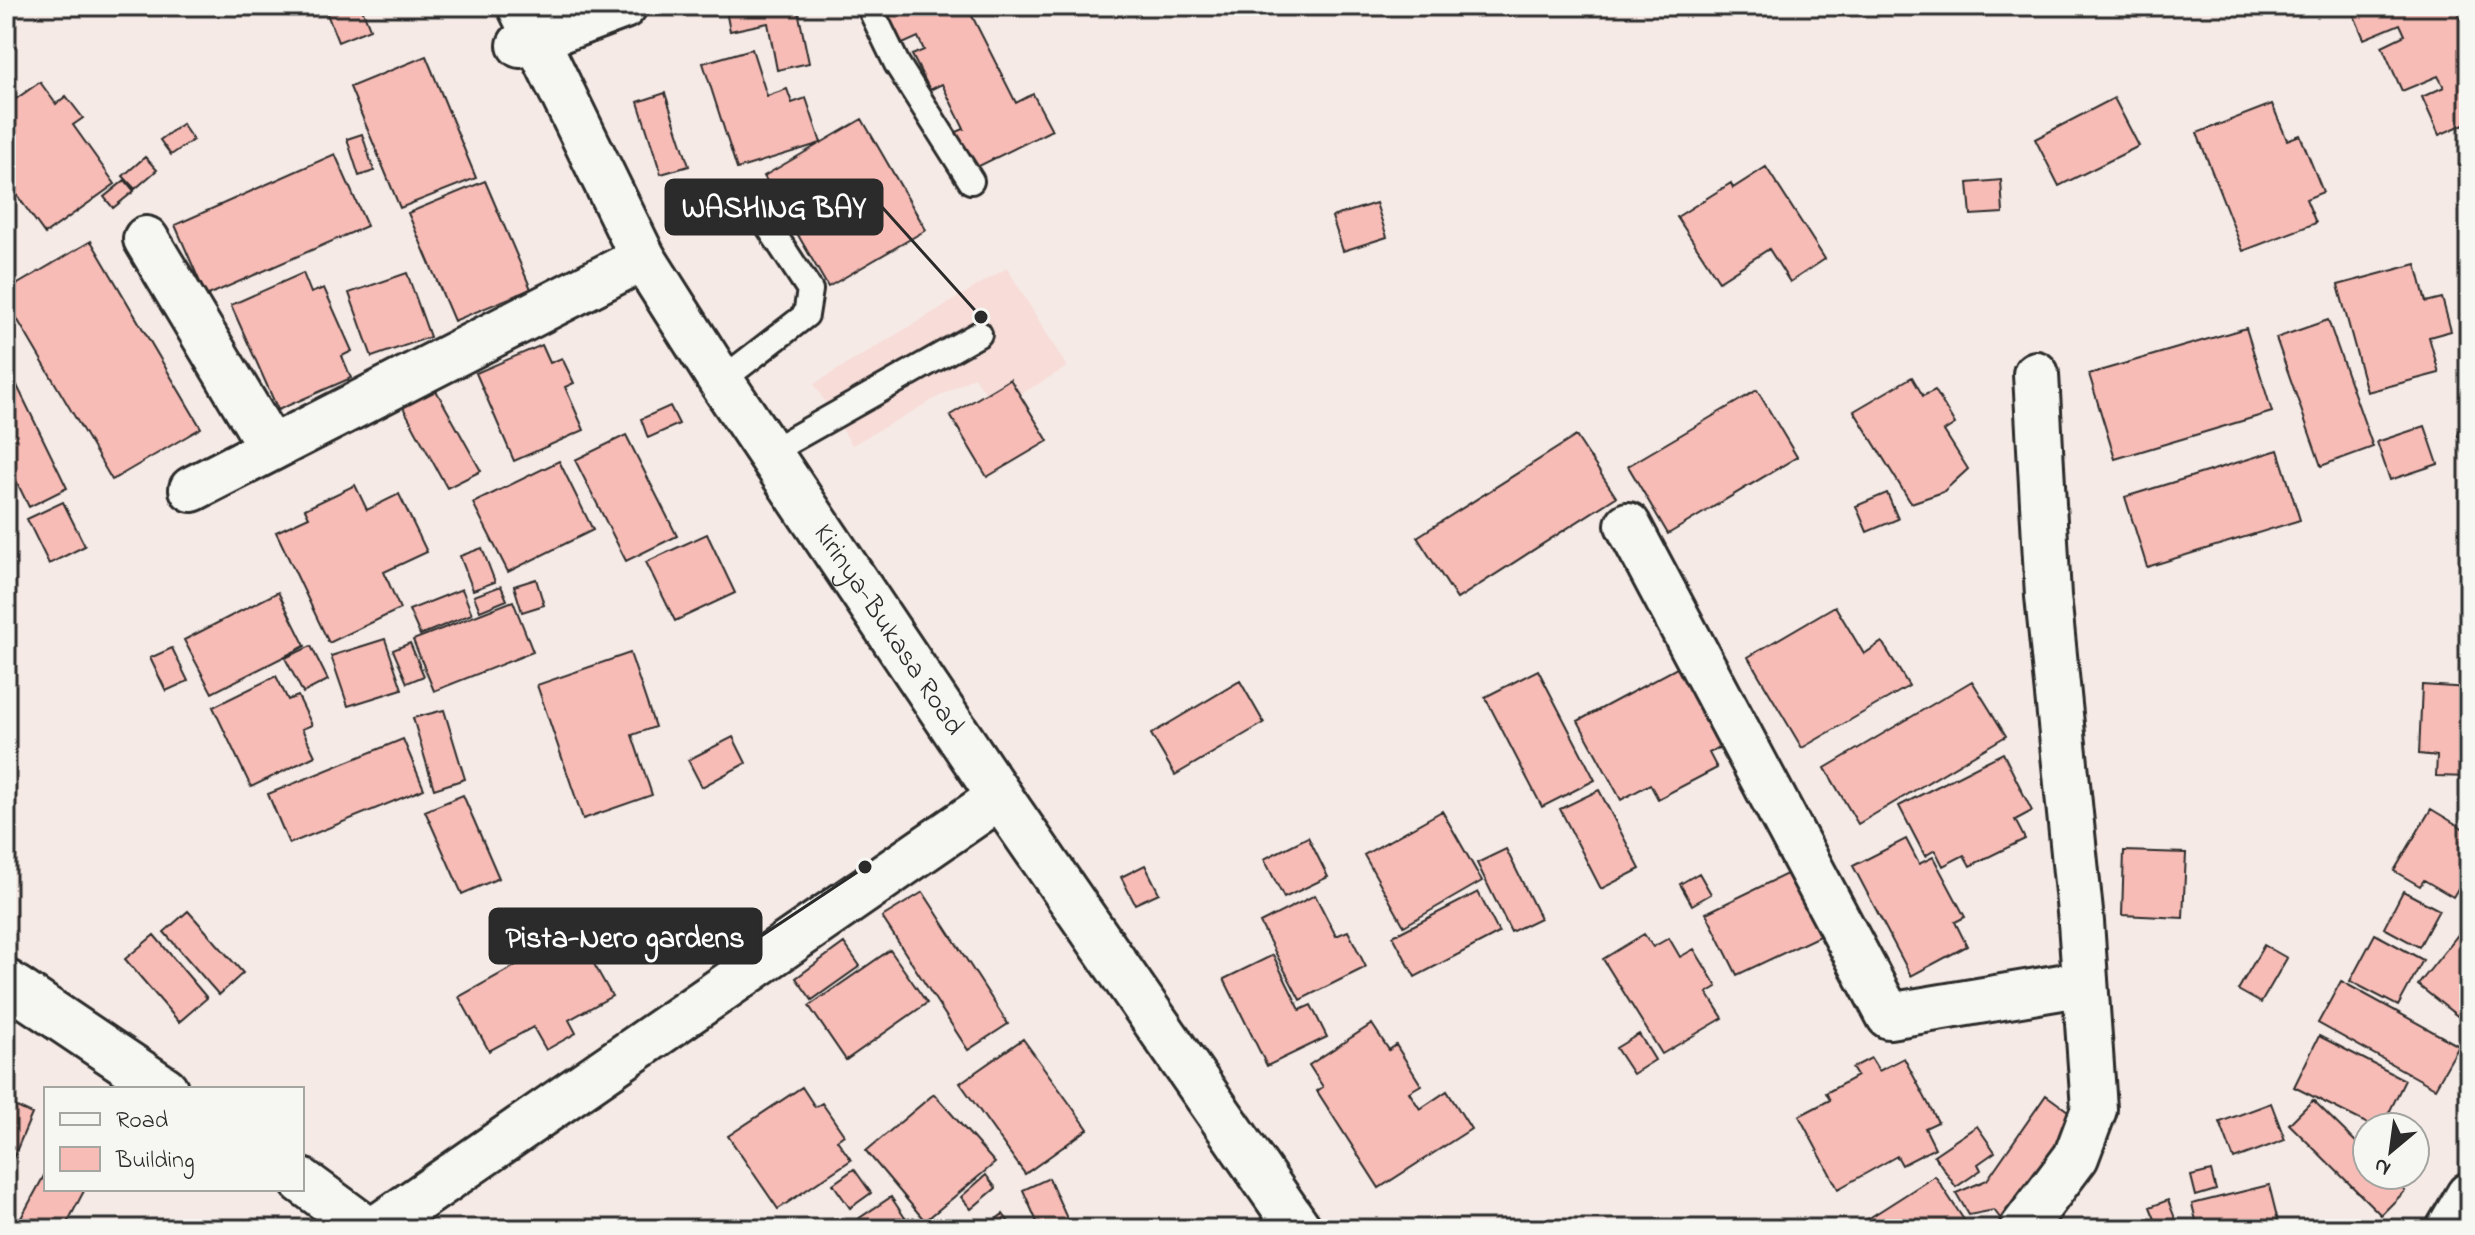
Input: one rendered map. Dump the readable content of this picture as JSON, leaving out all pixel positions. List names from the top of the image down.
{
  "streets": {
    "street": ["Kirinya-Bukasa Road"]
  },
  "places": ["WASHING BAY", "Pista-Nero gardens"],
  "legend": ["Road", "Building"],
  "north": "bottom left"
}
